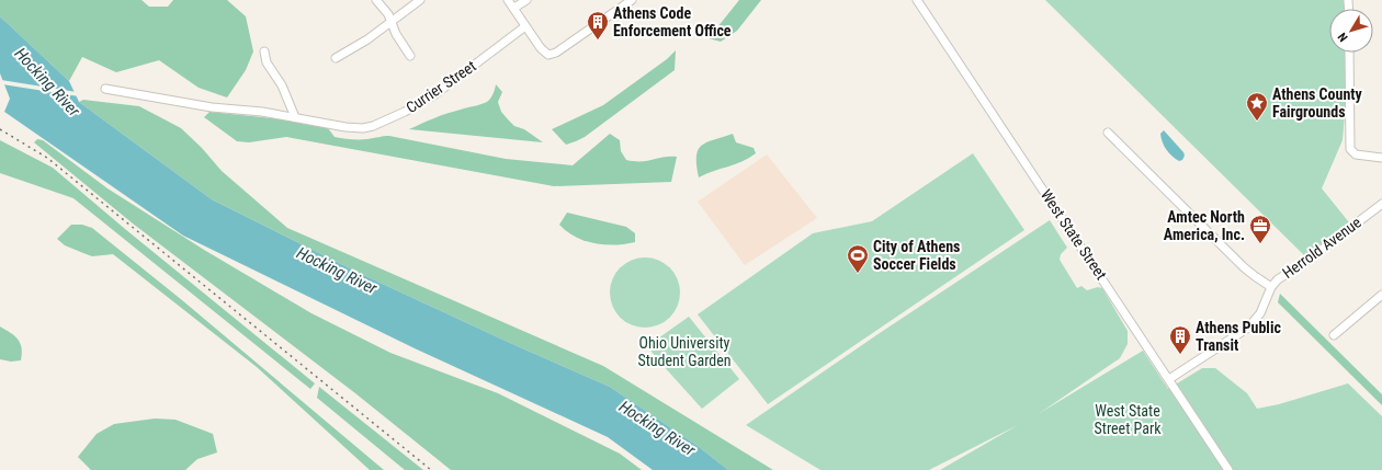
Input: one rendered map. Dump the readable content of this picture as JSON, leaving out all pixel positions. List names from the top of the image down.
{
  "streets": {
    "street": ["Currier Street", "West State Street", "Herrold Avenue"]
  },
  "crossings": [
    ["West State Street", "Herrold Avenue"]
  ],
  "water": ["Hocking River"],
  "parks": ["Ohio University Student Garden", "West State Street Park"],
  "places": {
    "building": ["Athens Code Enforcement Office", "Athens Public Transit"],
    "place": ["Athens County Fairgrounds"],
    "office": ["Amtec North America, Inc."],
    "sports": ["City of Athens Soccer Fields"]
  },
  "north": "bottom left"
}
